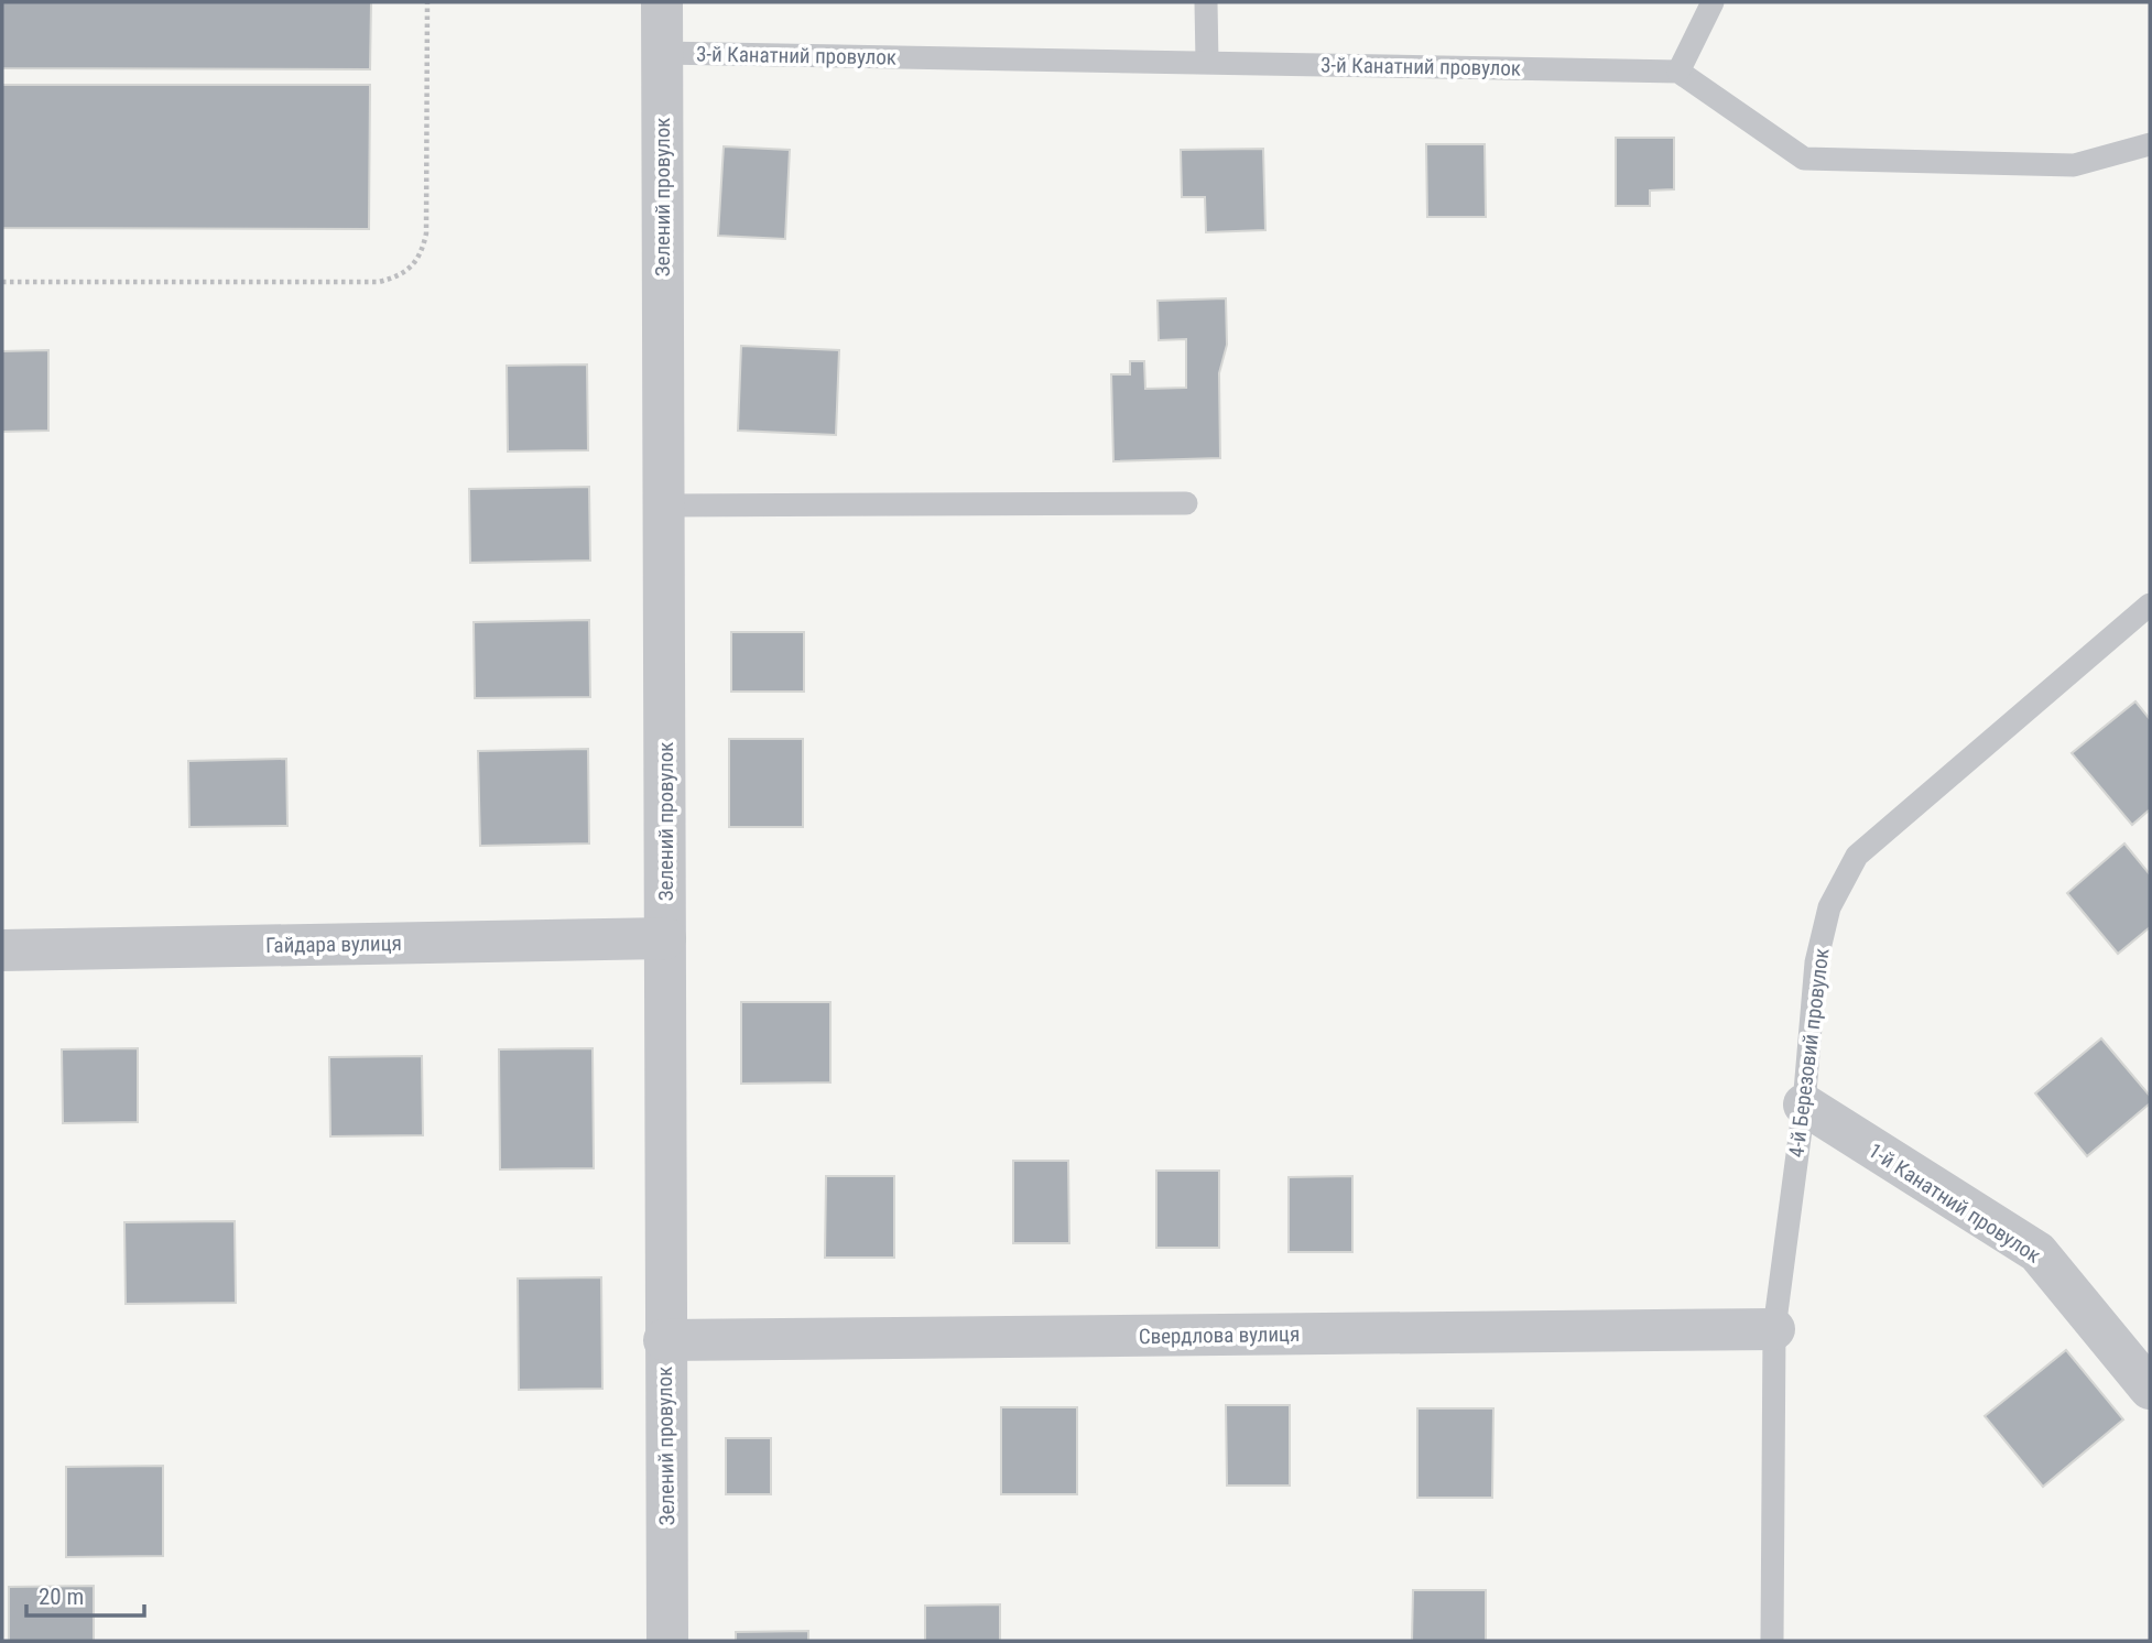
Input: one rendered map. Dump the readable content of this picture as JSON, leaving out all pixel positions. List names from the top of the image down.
{
  "streets": {
    "street": [
      "Зелений провулок",
      "Гайдара вулиця",
      "1-й Канатний провулок",
      "Свердлова вулиця"
    ],
    "lane": ["3-й Канатний провулок", "4-й Березовий провулок"]
  },
  "crossings": [
    ["3-й Канатний провулок", "Зелений провулок"],
    ["Зелений провулок", "Гайдара вулиця"],
    ["Зелений провулок", "Свердлова вулиця"],
    ["4-й Березовий провулок", "1-й Канатний провулок"],
    ["4-й Березовий провулок", "Свердлова вулиця"]
  ],
  "scale_bar": "20 m"
}
